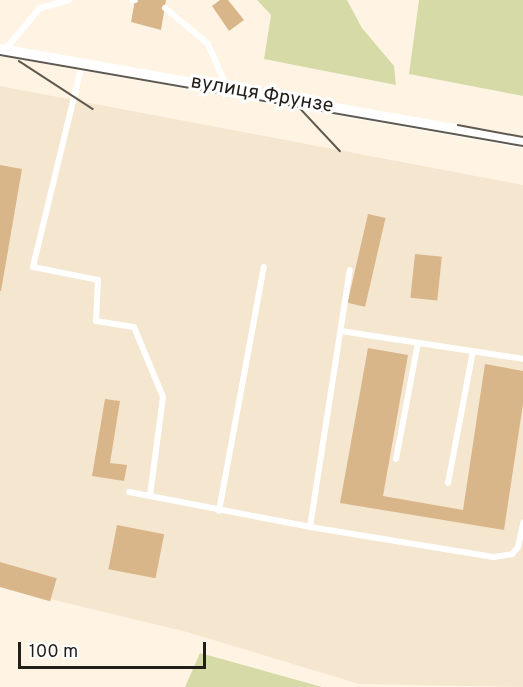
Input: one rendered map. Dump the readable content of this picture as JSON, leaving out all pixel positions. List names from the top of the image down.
{
  "streets": {
    "street": ["вулиця Фрунзе"]
  },
  "scale_bar": "100 m"
}
